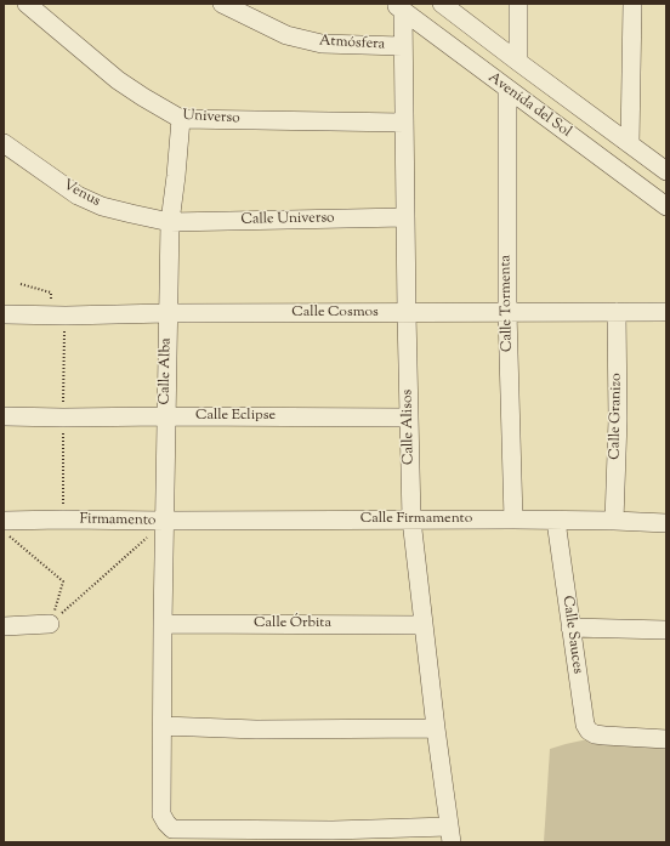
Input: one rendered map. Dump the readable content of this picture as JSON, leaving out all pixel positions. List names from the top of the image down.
{
  "streets": {
    "street": [
      "Atmósfera",
      "Avenida del Sol",
      "Universo",
      "Venus",
      "Calle Universo",
      "Calle Tormenta",
      "Calle Cosmos",
      "Calle Alba",
      "Calle Eclipse",
      "Calle Granizo",
      "Calle Alisos",
      "Calle Firmamento",
      "Firmamento",
      "Calle Órbita",
      "Calle Sauces"
    ]
  },
  "crossings": [
    ["Atmósfera", "Calle Alisos"],
    ["Avenida del Sol", "Calle Tormenta"],
    ["Avenida del Sol", "Calle Alisos"],
    ["Universo", "Calle Alba"],
    ["Universo", "Calle Alisos"],
    ["Venus", "Calle Universo"],
    ["Venus", "Calle Alba"],
    ["Calle Universo", "Calle Alba"],
    ["Calle Universo", "Calle Alisos"],
    ["Calle Tormenta", "Calle Cosmos"],
    ["Calle Tormenta", "Calle Firmamento"],
    ["Calle Cosmos", "Calle Alba"],
    ["Calle Cosmos", "Calle Granizo"],
    ["Calle Cosmos", "Calle Alisos"],
    ["Calle Alba", "Calle Eclipse"],
    ["Calle Alba", "Calle Alisos"],
    ["Calle Alba", "Calle Firmamento"],
    ["Calle Alba", "Firmamento"],
    ["Calle Alba", "Calle Órbita"],
    ["Calle Eclipse", "Calle Alisos"],
    ["Calle Granizo", "Calle Firmamento"],
    ["Calle Alisos", "Calle Firmamento"],
    ["Calle Alisos", "Calle Órbita"],
    ["Calle Firmamento", "Firmamento"],
    ["Calle Firmamento", "Calle Sauces"]
  ]
}
